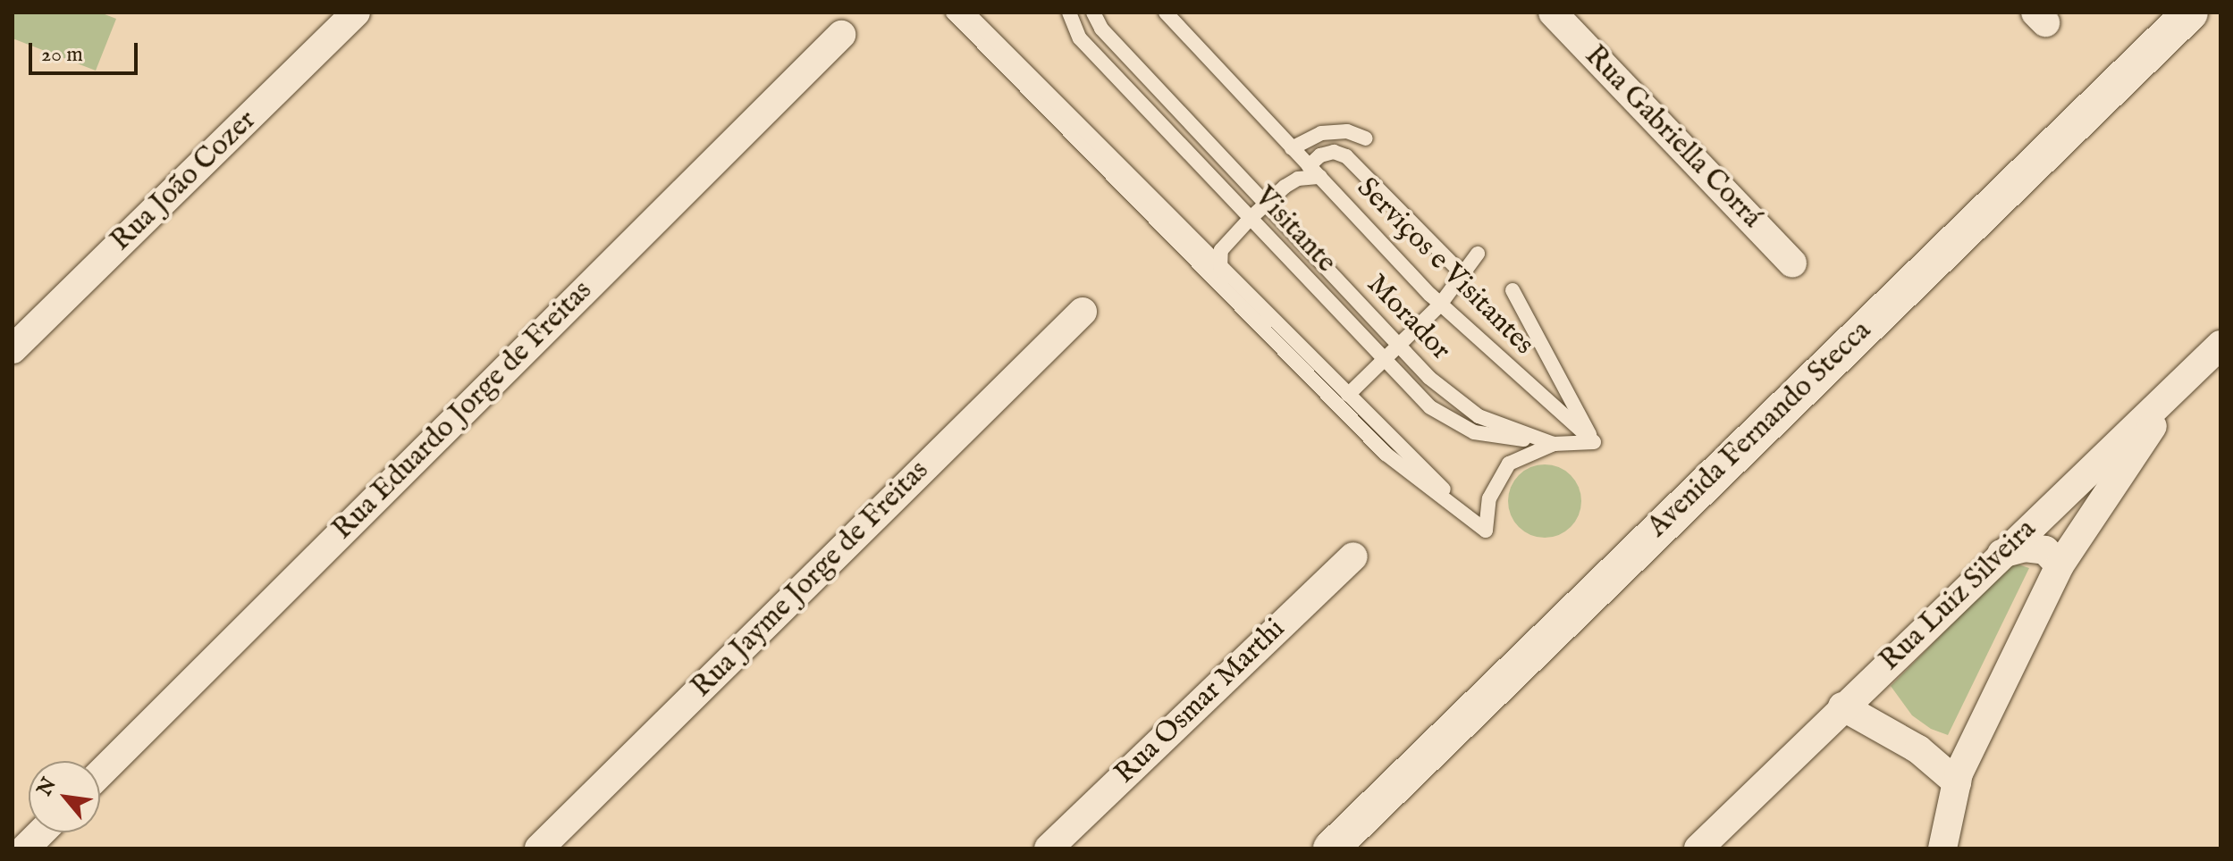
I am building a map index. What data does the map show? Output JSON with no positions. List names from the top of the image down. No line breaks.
{"streets":{"street":["Rua Gabriella Corrá","Rua João Cozer","Rua Eduardo Jorge de Freitas","Avenida Fernando Stecca","Rua Jayme Jorge de Freitas","Rua Luiz Silveira","Rua Osmar Marthi"],"lane":["Visitante","Serviços e Visitantes","Morador"]},"crossings":[["Visitante","Morador"],["Serviços e Visitantes","Morador"]],"scale_bar":"20 m","north":"top left"}
